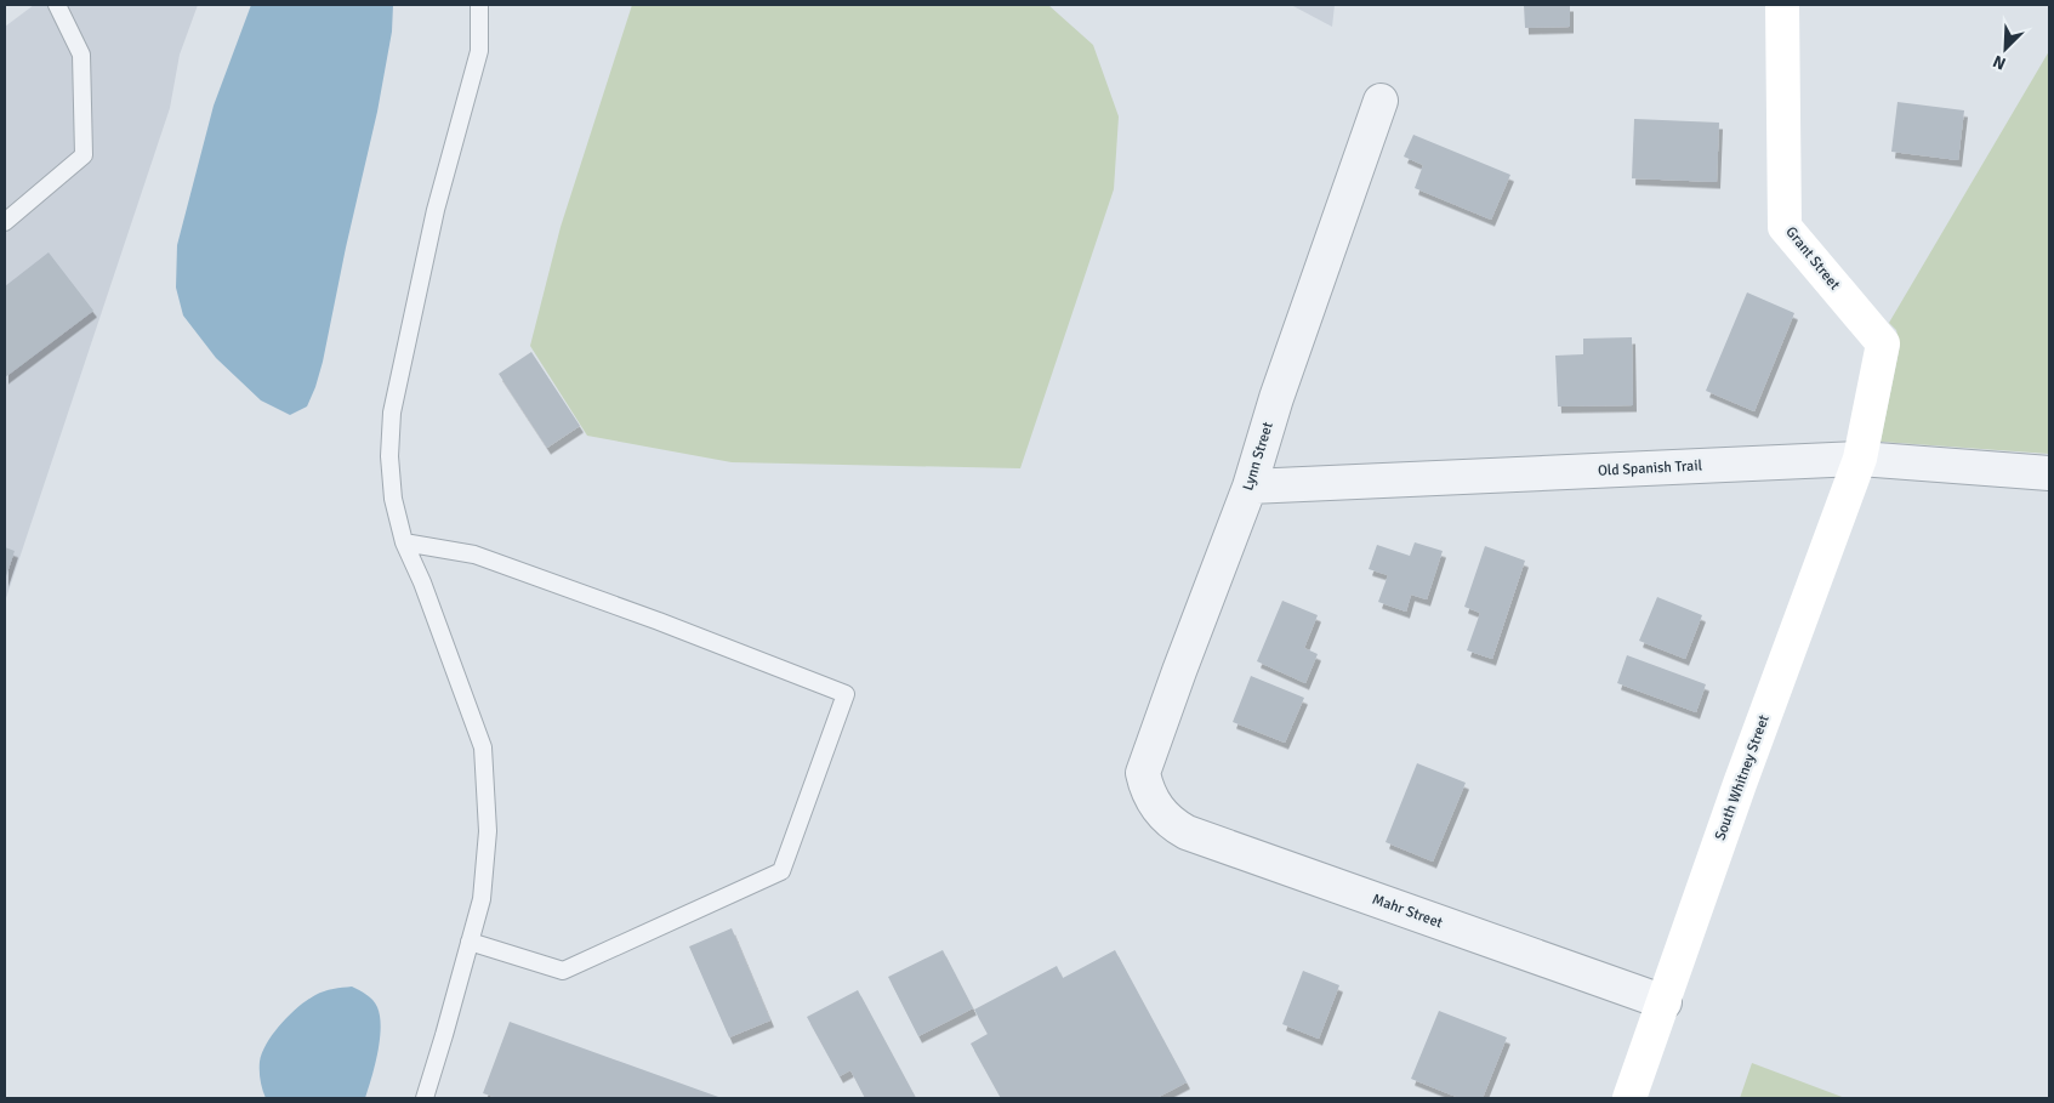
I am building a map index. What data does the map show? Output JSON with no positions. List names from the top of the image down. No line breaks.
{"streets":{"street":["Grant Street","Lynn Street","Old Spanish Trail","South Whitney Street","Mahr Street"]},"crossings":[["Grant Street","Old Spanish Trail"],["Grant Street","South Whitney Street"],["Lynn Street","Old Spanish Trail"],["Lynn Street","Mahr Street"],["Old Spanish Trail","South Whitney Street"],["South Whitney Street","Mahr Street"]],"north":"bottom left"}
